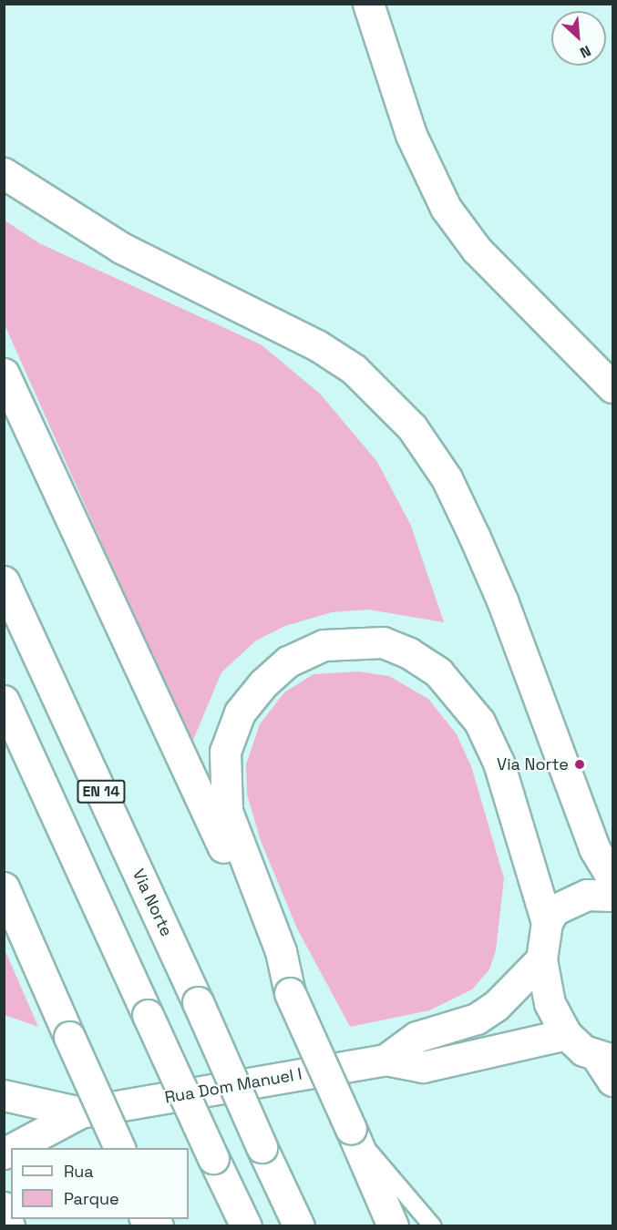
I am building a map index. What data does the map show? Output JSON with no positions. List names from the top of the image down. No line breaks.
{"streets":{"main road":["EN 14","Via Norte","Rua Dom Manuel I"]},"places":["Via Norte"],"legend":["Rua","Parque"],"north":"bottom right"}
